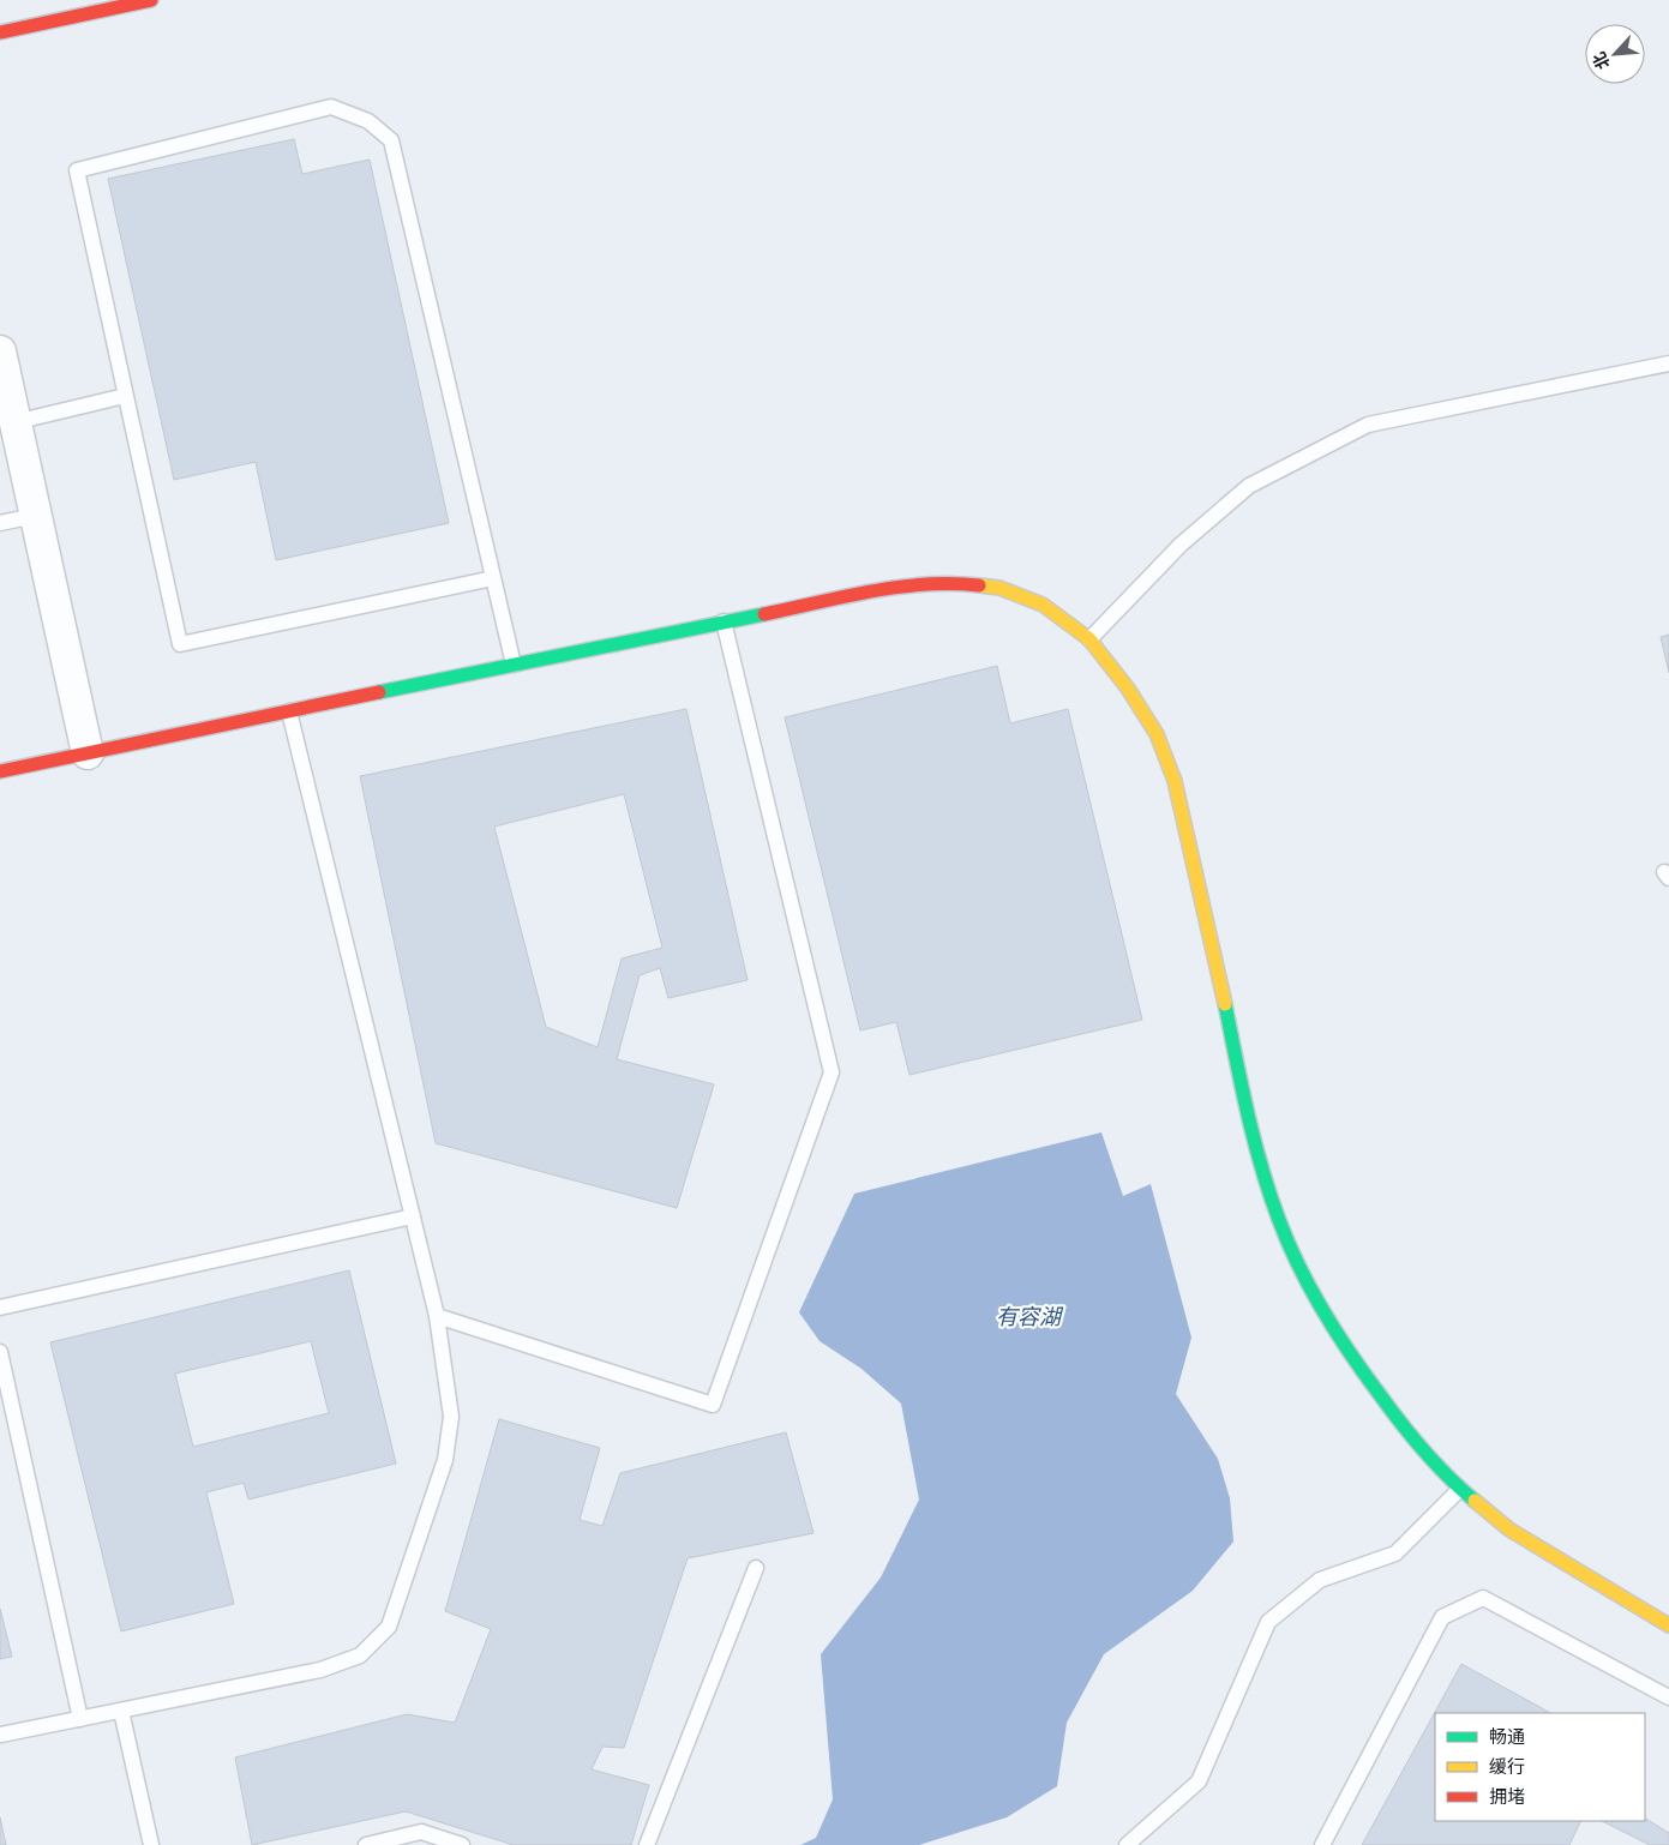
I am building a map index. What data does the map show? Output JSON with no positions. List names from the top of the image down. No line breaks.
{"water":["有容湖"],"legend":["畅通","缓行","拥堵"],"north":"bottom left"}
